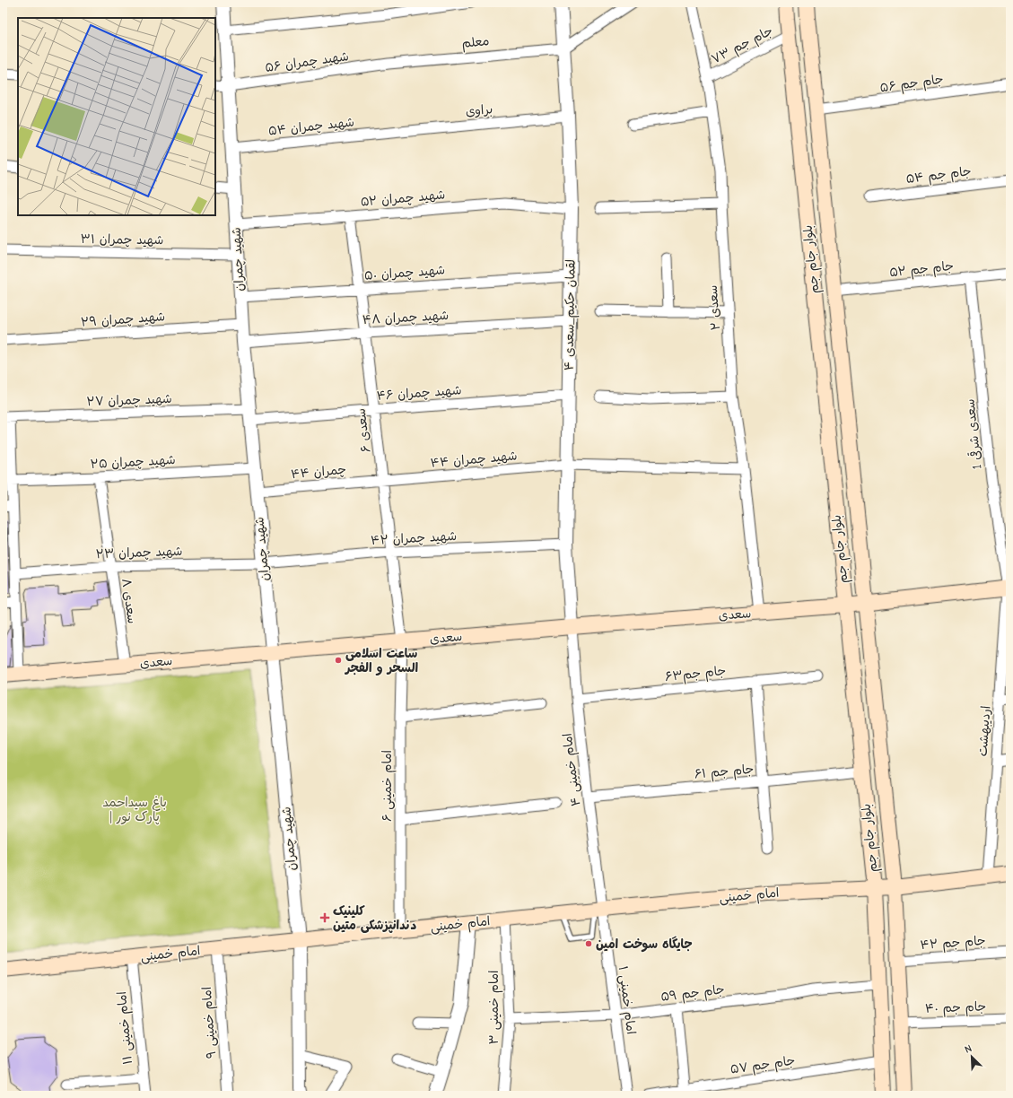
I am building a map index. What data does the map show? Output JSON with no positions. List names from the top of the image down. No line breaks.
{"streets":{"main road":["بلوار جام جم","سعدی","امام خمینی"],"street":["معلم","جام جم ۷۳","شهید چمران ۵۶","جام جم ۵۶","براوی","شهید چمران ۵۴","جام جم ۵۴","شهید چمران ۵۲","شهید چمران ۳۱","شهید چمران","جام جم ۵۲","شهید چمران ۵۰","سعدی ۲","لقمان حکیم_سعدی ۴","شهید چمران ۴۸","شهید چمران ۲۹","شهید چمران ۴۶","شهید چمران ۲۷","سعدی ۶","سعدی شرقی 1","شهید چمران ۴۴","شهید چمران ۲۵","چمران ۴۴","شهید چمران ۴۲","شهید چمران ۲۳","سعدی ۸","جام جم۶۳","اردیبهشت","امام خمینی ۴","جام جم ۶۱","امام خمینی ۶","جام جم ۴۲","جام جم ۵۹","امام خمینی ۱","امام خمینی ۳","جام جم ۴۰","امام خمینی ۹","امام خمینی ۱۱","جام جم ۵۷"]},"crossings":[["معلم","شهید چمران ۵۶"],["معلم","لقمان حکیم_سعدی ۴"],["جام جم ۷۳","بلوار جام جم"],["جام جم ۷۳","سعدی ۲"],["شهید چمران ۵۶","شهید چمران"],["جام جم ۵۶","بلوار جام جم"],["براوی","شهید چمران ۵۴"],["براوی","لقمان حکیم_سعدی ۴"],["شهید چمران ۵۴","شهید چمران"],["شهید چمران ۵۲","شهید چمران"],["شهید چمران ۵۲","لقمان حکیم_سعدی ۴"],["شهید چمران ۵۲","سعدی ۶"],["شهید چمران ۳۱","شهید چمران"],["شهید چمران","شهید چمران ۵۰"],["شهید چمران","شهید چمران ۴۸"],["شهید چمران","شهید چمران ۲۹"],["شهید چمران","شهید چمران ۴۶"],["شهید چمران","شهید چمران ۲۷"],["شهید چمران","شهید چمران ۲۵"],["شهید چمران","چمران ۴۴"],["شهید چمران","شهید چمران ۴۲"],["شهید چمران","شهید چمران ۲۳"],["شهید چمران","سعدی"],["شهید چمران","امام خمینی"],["بلوار جام جم","جام جم ۵۲"],["بلوار جام جم","سعدی"],["بلوار جام جم","جام جم ۶۱"],["بلوار جام جم","امام خمینی"],["بلوار جام جم","جام جم ۴۲"],["بلوار جام جم","جام جم ۵۹"],["بلوار جام جم","جام جم ۴۰"],["بلوار جام جم","جام جم ۵۷"],["جام جم ۵۲","سعدی شرقی 1"],["شهید چمران ۵۰","لقمان حکیم_سعدی ۴"],["شهید چمران ۵۰","سعدی ۶"],["سعدی ۲","شهید چمران ۴۴"],["سعدی ۲","سعدی"],["لقمان حکیم_سعدی ۴","شهید چمران ۴۸"],["لقمان حکیم_سعدی ۴","شهید چمران ۴۶"],["لقمان حکیم_سعدی ۴","شهید چمران ۴۴"],["لقمان حکیم_سعدی ۴","شهید چمران ۴۲"],["لقمان حکیم_سعدی ۴","سعدی"],["لقمان حکیم_سعدی ۴","امام خمینی ۴"],["شهید چمران ۴۸","سعدی ۶"],["شهید چمران ۴۶","شهید چمران ۲۷"],["شهید چمران ۴۶","سعدی ۶"],["سعدی ۶","شهید چمران ۴۴"],["سعدی ۶","چمران ۴۴"],["سعدی ۶","شهید چمران ۴۲"],["سعدی ۶","سعدی"],["سعدی ۶","امام خمینی ۶"],["سعدی شرقی 1","اردیبهشت"],["شهید چمران ۴۴","چمران ۴۴"],["شهید چمران ۲۵","سعدی ۸"],["شهید چمران ۴۲","شهید چمران ۲۳"],["شهید چمران ۲۳","سعدی ۸"],["سعدی ۸","سعدی"],["سعدی","امام خمینی ۴"],["سعدی","امام خمینی ۶"],["جام جم۶۳","امام خمینی ۴"],["امام خمینی ۴","جام جم ۶۱"],["امام خمینی ۴","امام خمینی"],["امام خمینی ۴","امام خمینی ۱"],["امام خمینی ۶","امام خمینی"],["امام خمینی","امام خمینی ۱"],["امام خمینی","امام خمینی ۳"],["امام خمینی","امام خمینی ۹"],["امام خمینی","امام خمینی ۱۱"],["جام جم ۵۹","امام خمینی ۱"],["جام جم ۵۹","امام خمینی ۳"]],"parks":["باغ سیداحمد | پارک نور"],"places":{"other":["ساعت اسلامی السحر و الفجر","جایگاه سوخت امین"],"health":["کلینیک دندانپزشکی متین"]},"north":"top left"}
